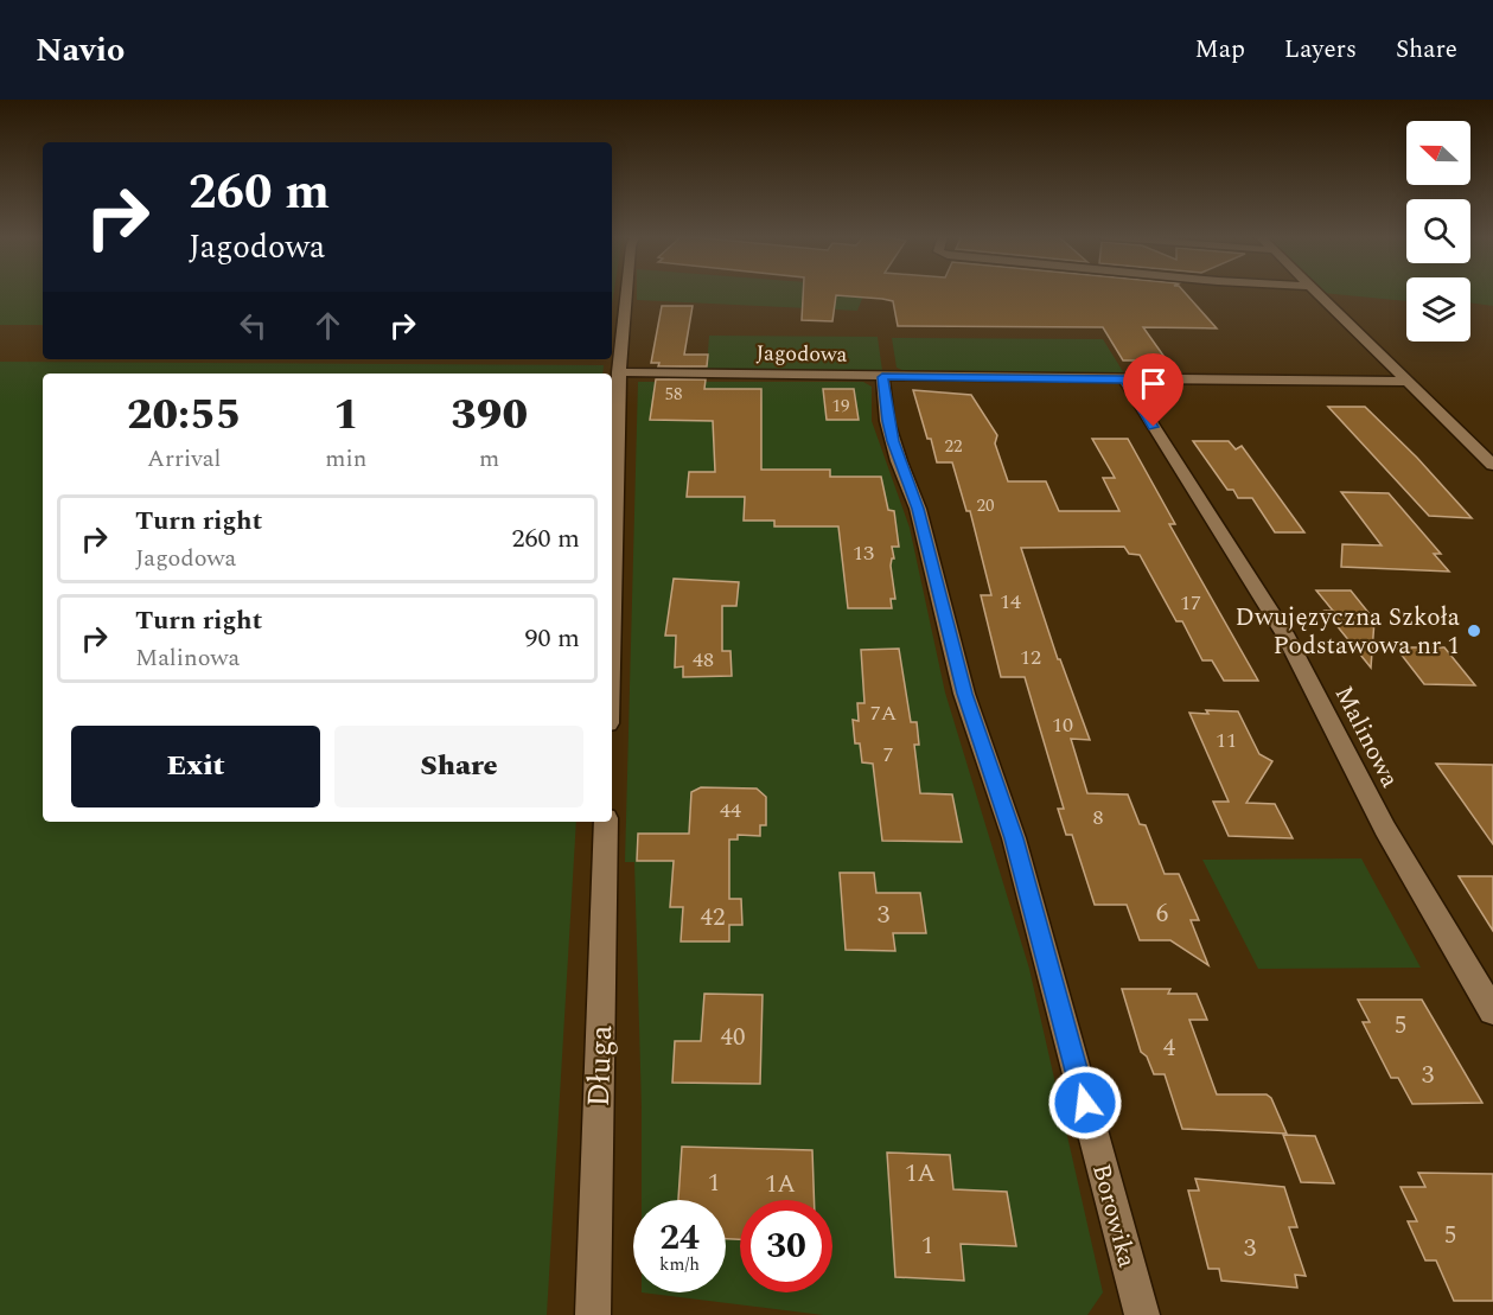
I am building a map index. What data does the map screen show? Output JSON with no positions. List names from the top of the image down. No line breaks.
{"streets":{"street":["Jagodowa","Malinowa","Długa","Borowika"]},"crossings":[["Jagodowa","Malinowa"],["Jagodowa","Borowika"]],"places":["Dwujęzyczna Szkoła Podstawowa nr 1"],"house_numbers":["58","19","22","20","13","14","17","12","48","7A","10","11","7","44","8","6","3","42","5","40","4","3","1A","1","1A","5","1","3"],"north":"left","page":{"header":"Navio","nav":["Map","Layers","Share"],"turn":["260 m","Jagodowa"],"eta":["20:55","Arrival","1","min","390","m"],"list":[{"name":"Turn right","note":"Jagodowa","value":"260 m"},{"name":"Turn right","note":"Malinowa","value":"90 m"}],"buttons":["Exit","Share"],"speed":"24 km/h","limit":"30"}}
